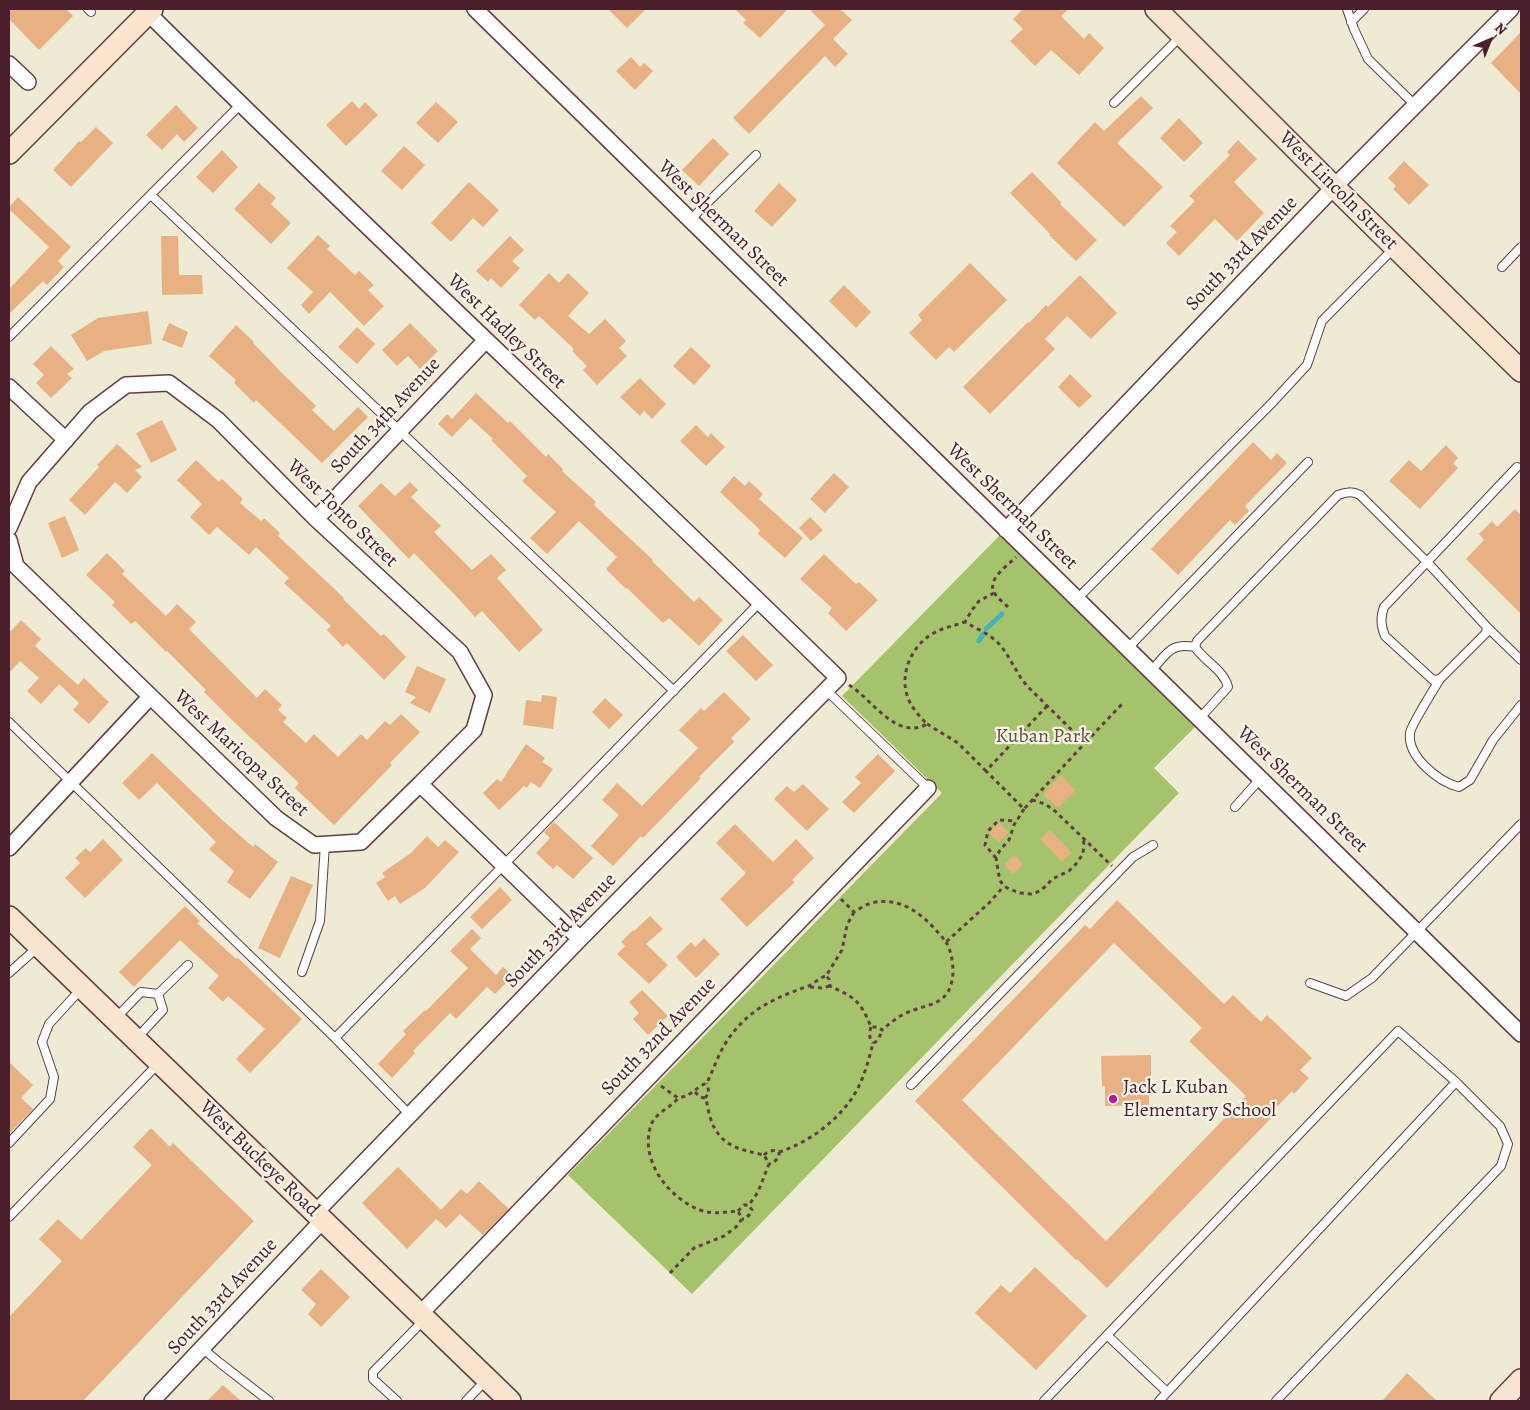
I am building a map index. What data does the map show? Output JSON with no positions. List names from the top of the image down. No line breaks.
{"streets":{"main road":["West Lincoln Street","West Buckeye Road"],"street":["West Sherman Street","South 33rd Avenue","West Hadley Street","South 34th Avenue","West Tonto Street","West Maricopa Street","South 32nd Avenue"]},"crossings":[["West Lincoln Street","South 33rd Avenue"],["West Sherman Street","South 33rd Avenue"],["South 33rd Avenue","West Hadley Street"],["South 33rd Avenue","West Buckeye Road"],["West Hadley Street","South 34th Avenue"],["South 34th Avenue","West Tonto Street"],["West Tonto Street","West Maricopa Street"],["South 32nd Avenue","West Buckeye Road"]],"parks":["Kuban Park"],"places":["Jack L Kuban Elementary School"],"north":"top right"}
